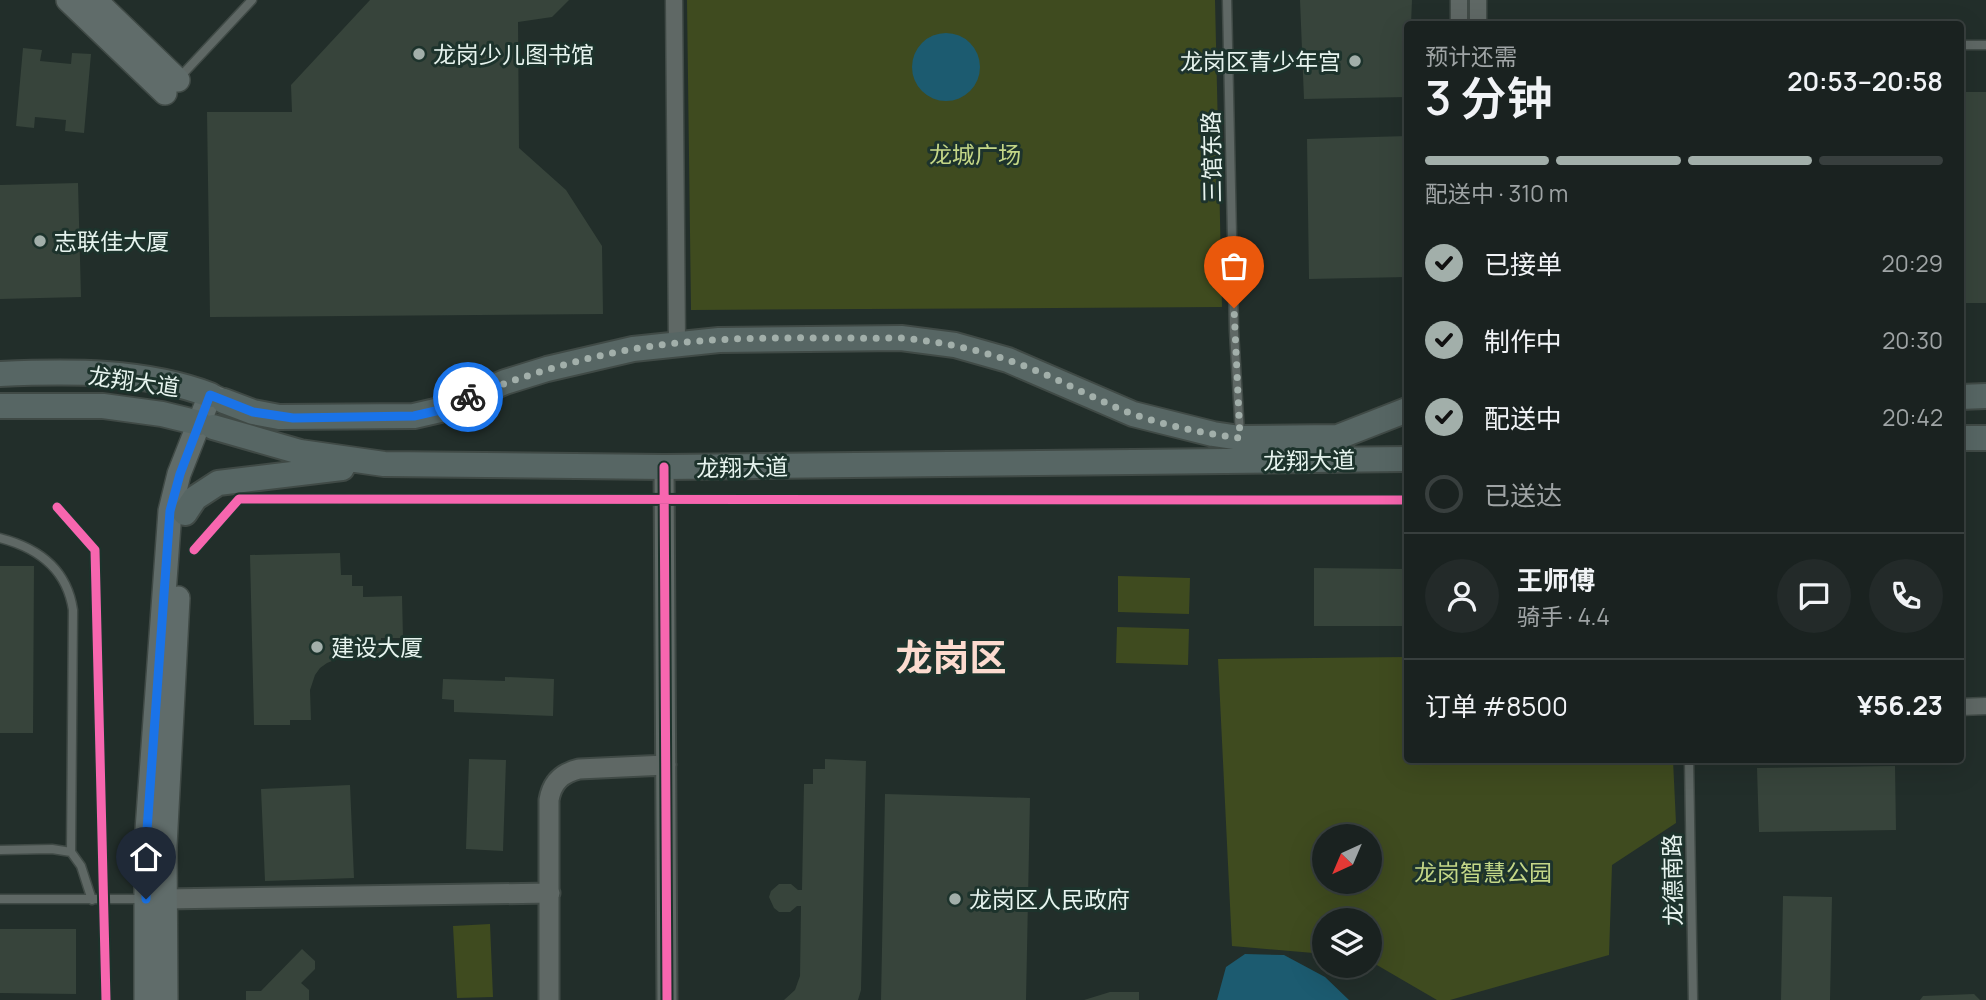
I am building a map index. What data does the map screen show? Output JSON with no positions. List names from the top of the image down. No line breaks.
{"streets":{"main road":["龙翔大道"],"lane":["三馆东路","龙德南路"]},"crossings":[["三馆东路","龙翔大道"]],"districts":["龙岗区"],"parks":["龙城广场","龙岗智慧公园"],"places":["龙岗少儿图书馆","龙岗区青少年宫","志联佳大厦","建设大厦","龙岗区人民政府"],"north":"bottom left","page":{"heading":["3 分钟","预计还需","20:53–20:58"],"panel":["王师傅","骑手 · 4.4","订单 #8500","¥56.23"],"bar":"配送中 · 310 m","list":[["已接单","20:29"],["制作中","20:30"],["配送中","20:42"],"已送达"]}}
